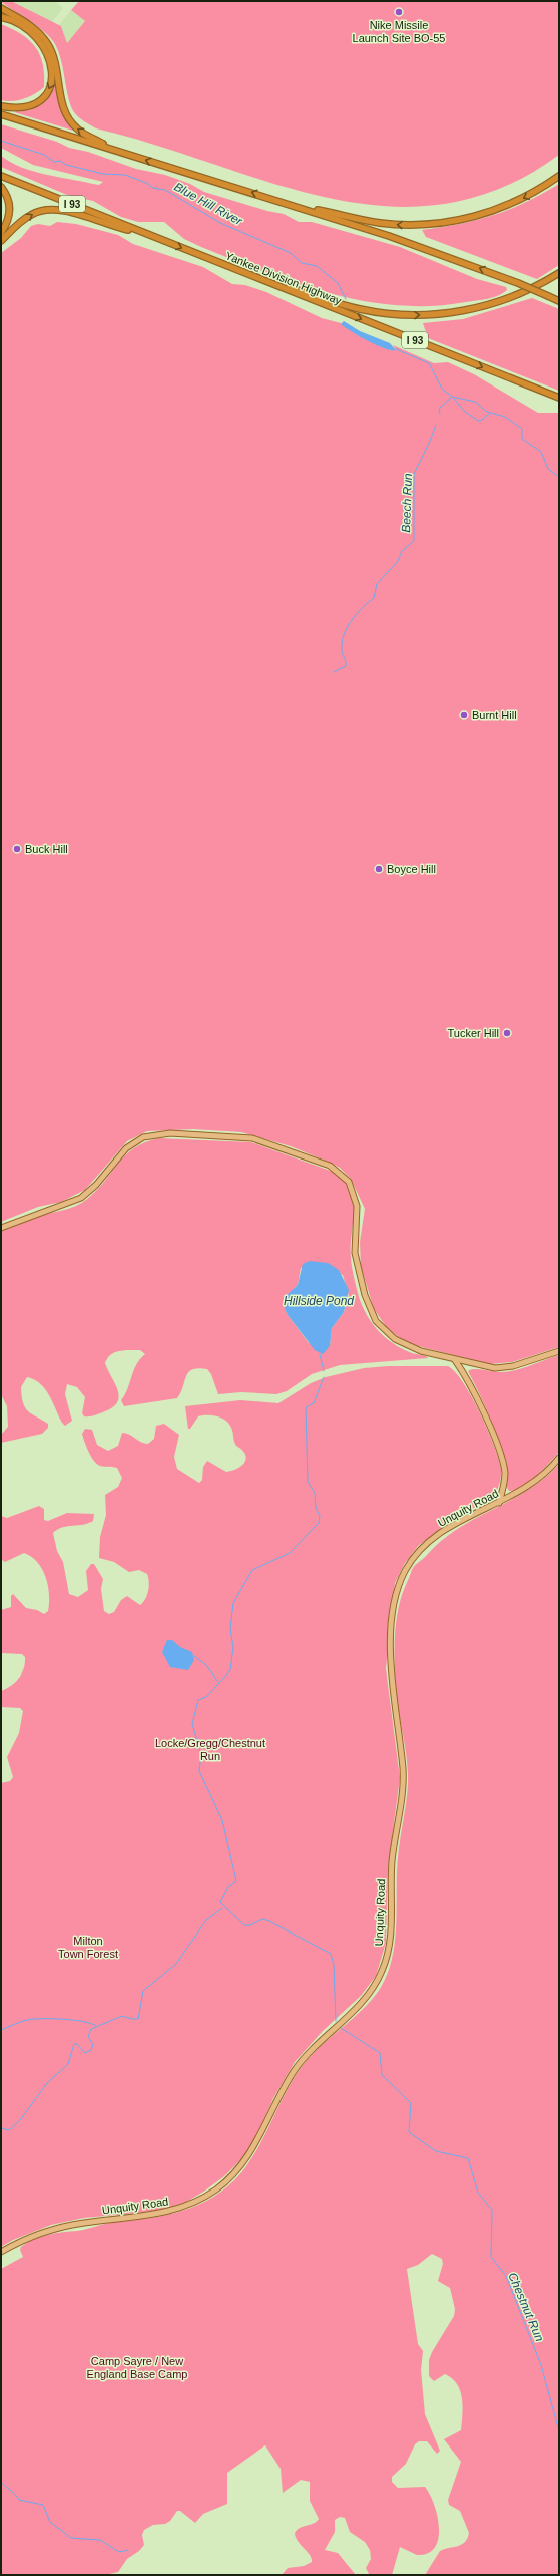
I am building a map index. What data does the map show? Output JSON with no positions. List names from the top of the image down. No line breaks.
{"streets":{"highway":["I 93","Yankee Division Highway"],"main road":["Unquity Road"]},"one_way":["Yankee Division Highway"],"water":["Blue Hill River","Beech Run","Hillside Pond","Chestnut Run"],"parks":["Locke/Gregg/Chestnut Run","Milton Town Forest","Camp Sayre / New England Base Camp"],"places":["Nike Missile Launch Site BO-55","Burnt Hill","Buck Hill","Boyce Hill","Tucker Hill"]}
